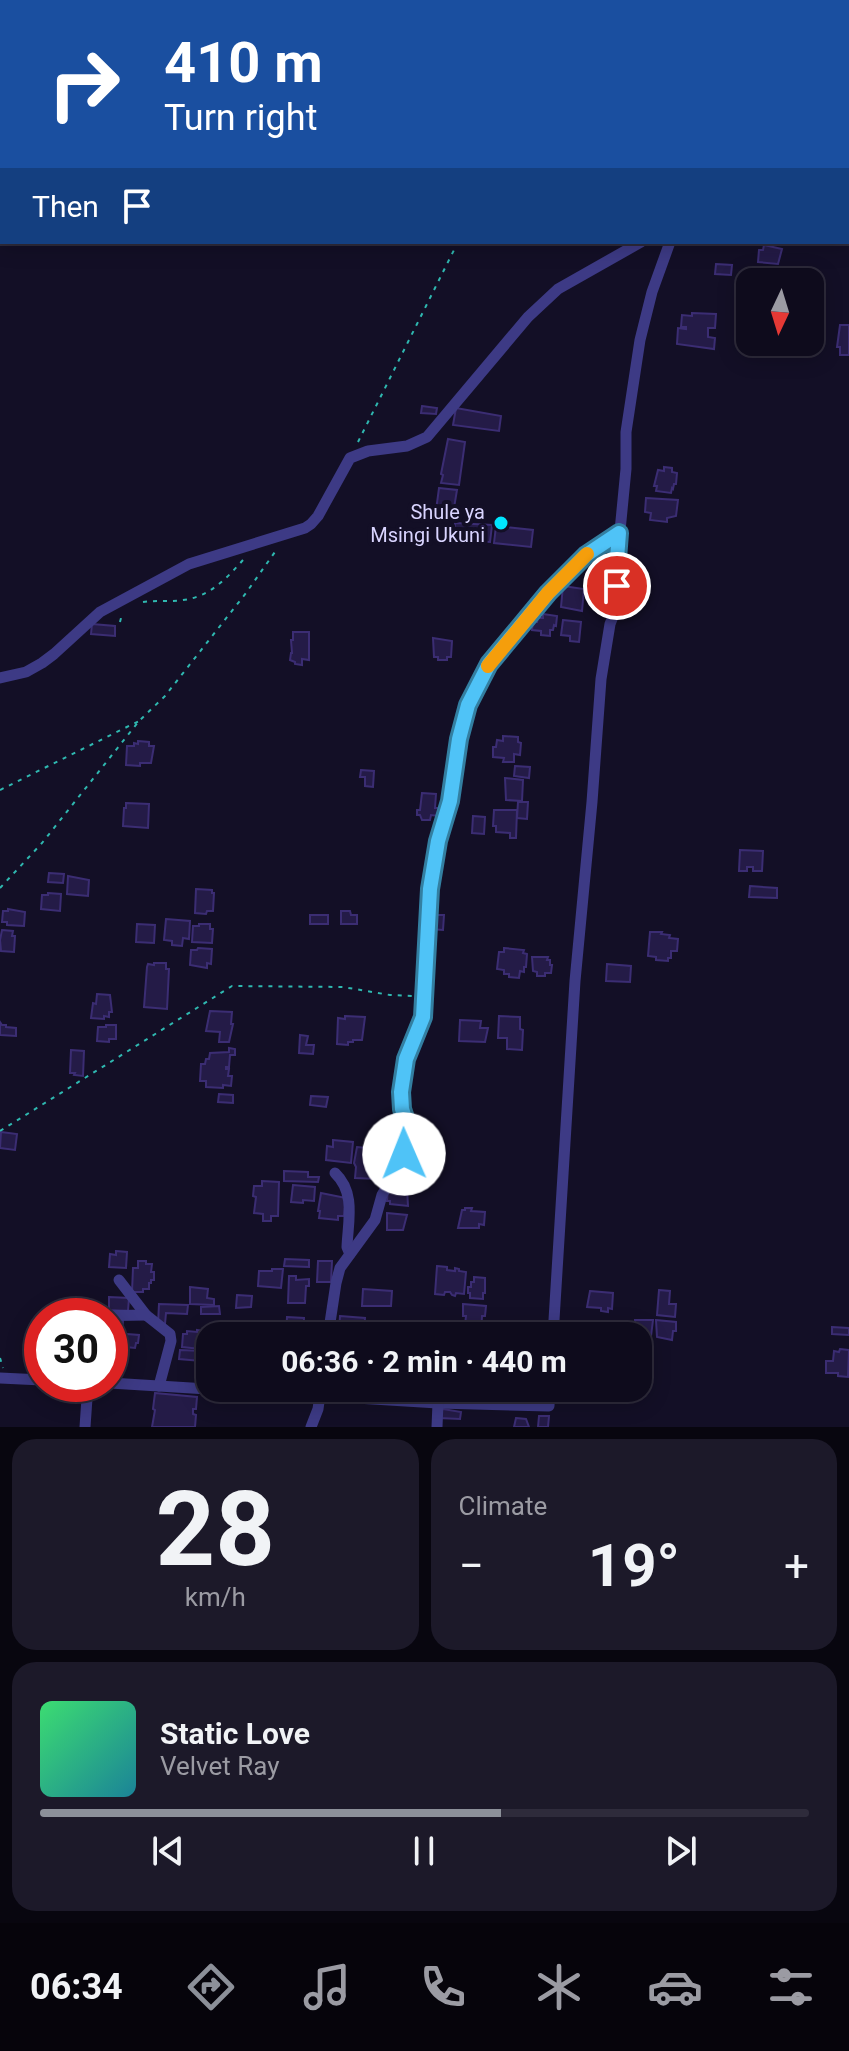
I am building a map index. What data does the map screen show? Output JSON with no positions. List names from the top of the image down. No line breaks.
{"places":["Shule ya Msingi Ukuni"],"north":"bottom","page":{"turn":["410 m","Turn right"],"then":"Then","limit":"30","trip":"06:36 · 2 min · 440 m","tile":[["28","km/h"],"Climate"],"heat":["−","19°","+"],"song":["Static Love","Velvet Ray"],"tabs":"06:34"}}
